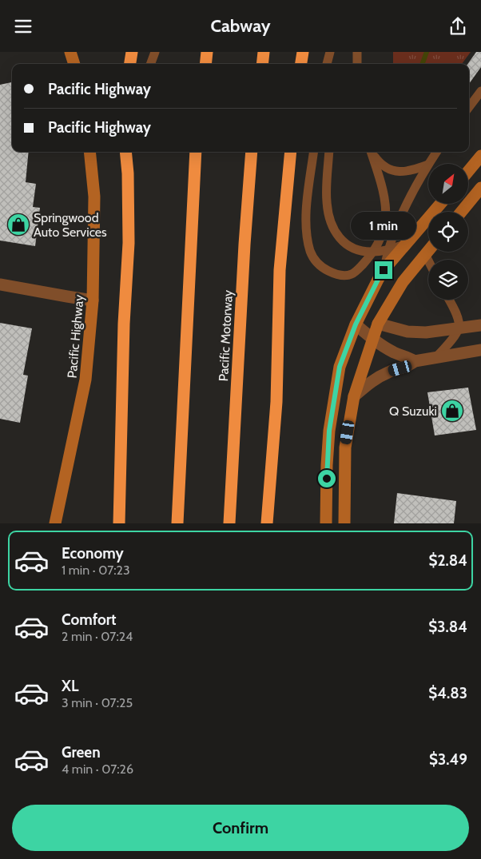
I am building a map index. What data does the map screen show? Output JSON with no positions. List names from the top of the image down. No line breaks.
{"streets":{"highway":["Pacific Motorway"],"street":["Pacific Highway"]},"places":{"shop":["Springwood Auto Services","Q Suzuki"]},"north":"top right","page":{"header":"Cabway","banner":["Pacific Highway","Pacific Highway"],"bubble":"1 min","list":[{"name":"Economy","note":"1 min · 07:23","value":"$2.84"},{"name":"Comfort","note":"2 min · 07:24","value":"$3.84"},{"name":"XL","note":"3 min · 07:25","value":"$4.83"},{"name":"Green","note":"4 min · 07:26","value":"$3.49"}],"buttons":"Confirm"}}
